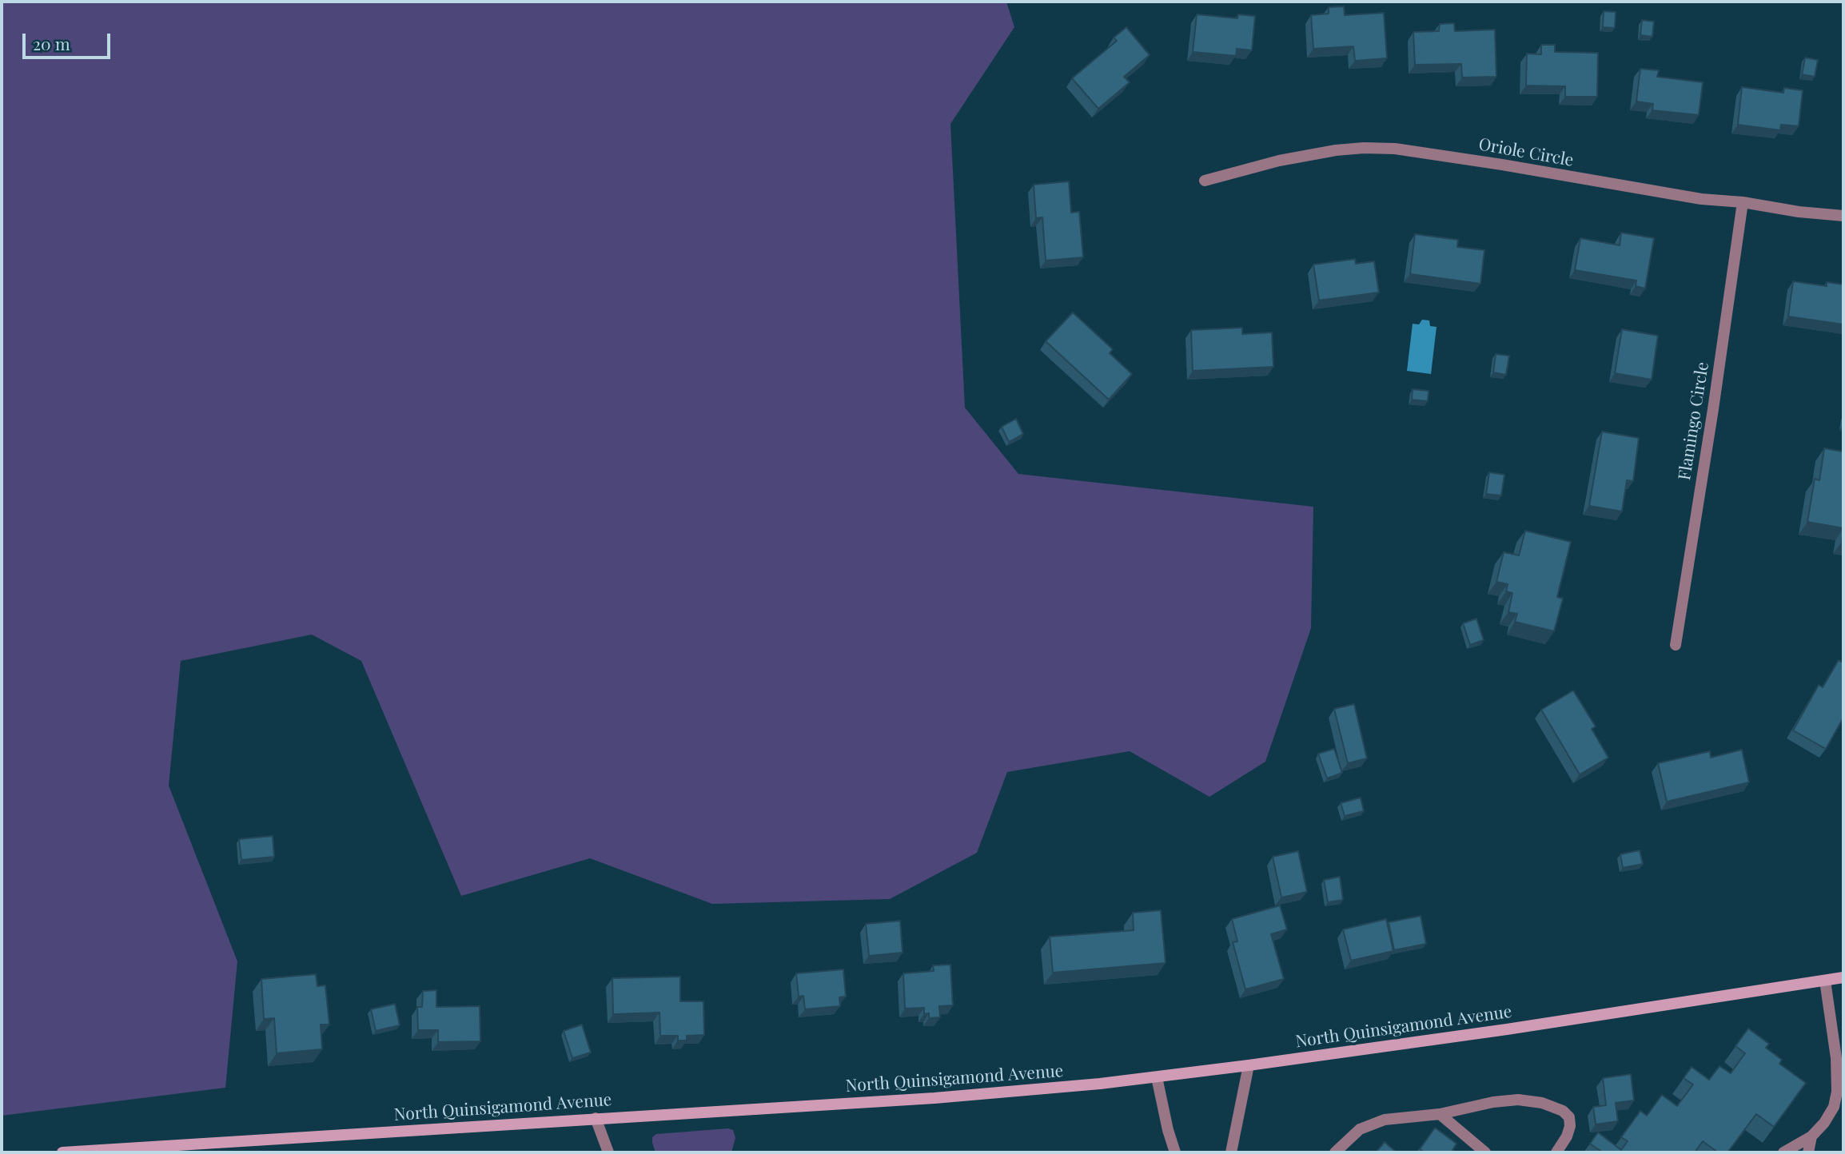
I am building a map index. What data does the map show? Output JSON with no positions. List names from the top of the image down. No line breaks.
{"streets":{"main road":["North Quinsigamond Avenue"],"street":["Oriole Circle","Flamingo Circle"]},"crossings":[["Oriole Circle","Flamingo Circle"]],"scale_bar":"20 m"}
